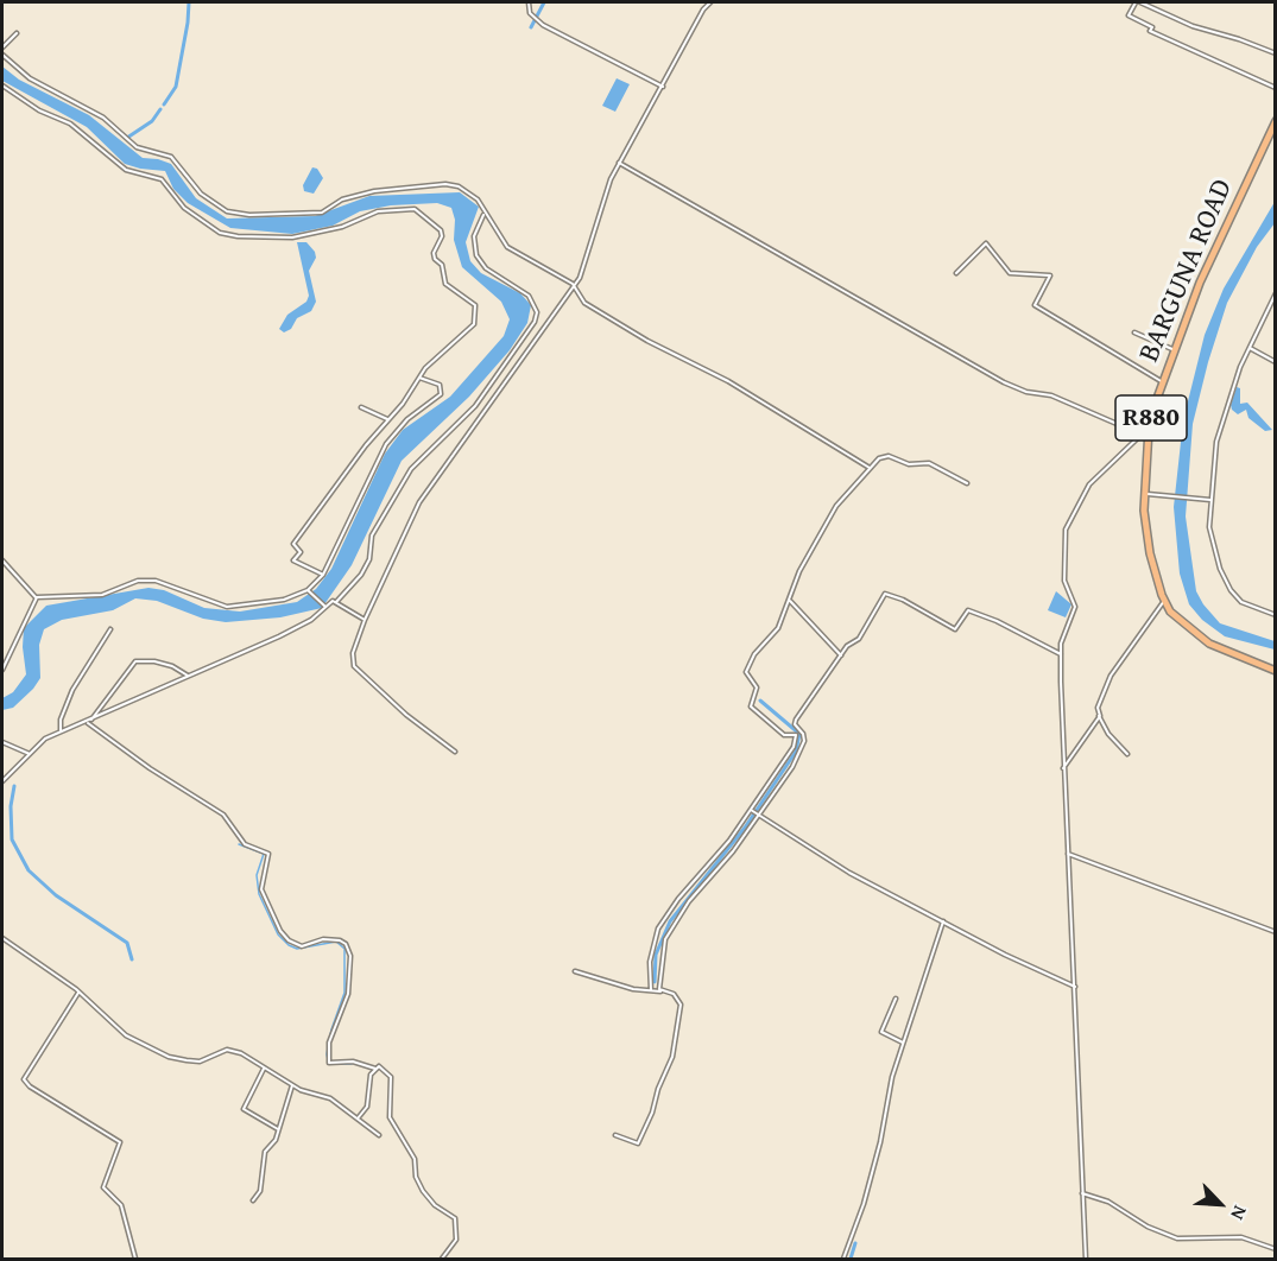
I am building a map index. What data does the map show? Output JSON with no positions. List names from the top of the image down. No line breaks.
{"streets":{"main road":["BARGUNA ROAD","R880"]},"north":"bottom right"}
